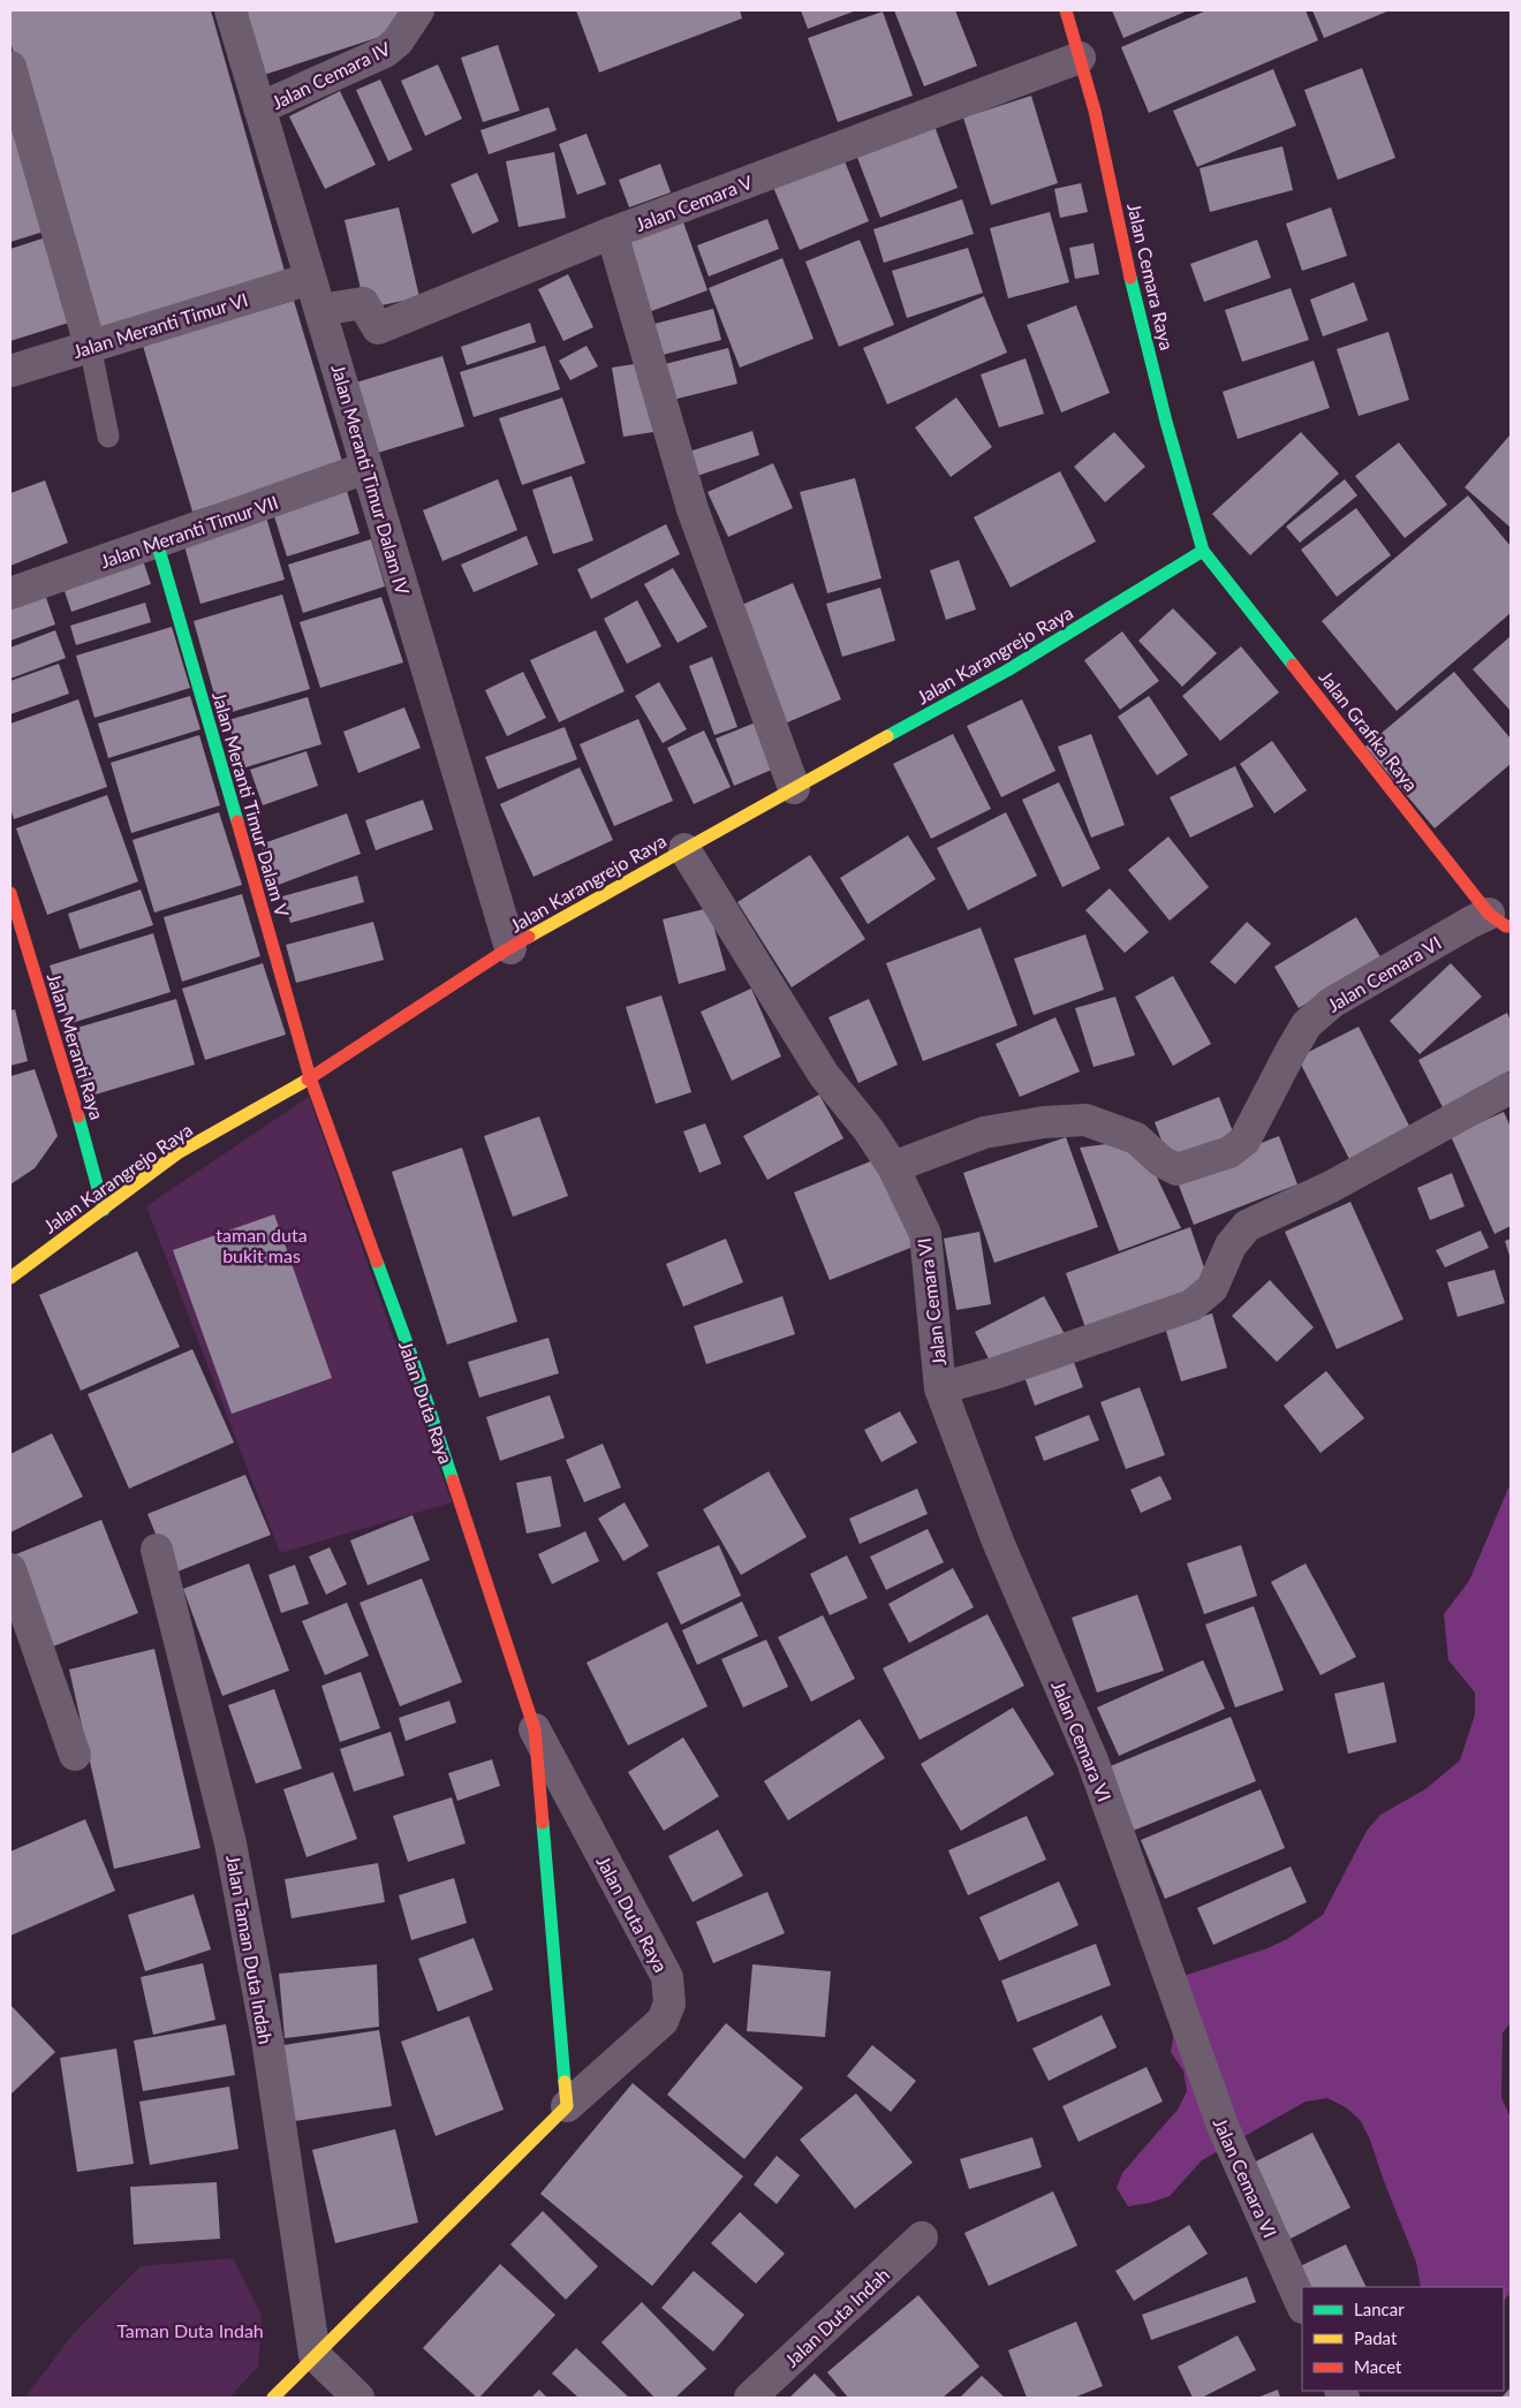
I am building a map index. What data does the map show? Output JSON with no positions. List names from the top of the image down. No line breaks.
{"streets":{"main road":["Jalan Cemara Raya","Jalan Karangrejo Raya","Jalan Grafika Raya","Jalan Meranti Timur Dalam V","Jalan Meranti Raya","Jalan Duta Raya"],"street":["Jalan Cemara IV","Jalan Cemara V","Jalan Meranti Timur VI","Jalan Meranti Timur Dalam IV","Jalan Meranti Timur VII","Jalan Cemara VI","Jalan Taman Duta Indah","Jalan Duta Indah"]},"crossings":[["Jalan Cemara IV","Jalan Meranti Timur Dalam IV"],["Jalan Cemara V","Jalan Cemara Raya"],["Jalan Cemara V","Jalan Meranti Timur Dalam IV"],["Jalan Cemara Raya","Jalan Karangrejo Raya"],["Jalan Cemara Raya","Jalan Grafika Raya"],["Jalan Meranti Timur VI","Jalan Meranti Timur Dalam IV"],["Jalan Meranti Timur Dalam IV","Jalan Meranti Timur VII"],["Jalan Meranti Timur Dalam IV","Jalan Karangrejo Raya"],["Jalan Meranti Timur VII","Jalan Meranti Timur Dalam V"],["Jalan Karangrejo Raya","Jalan Grafika Raya"],["Jalan Karangrejo Raya","Jalan Meranti Timur Dalam V"],["Jalan Karangrejo Raya","Jalan Cemara VI"],["Jalan Karangrejo Raya","Jalan Meranti Raya"],["Jalan Karangrejo Raya","Jalan Duta Raya"],["Jalan Grafika Raya","Jalan Cemara VI"],["Jalan Meranti Timur Dalam V","Jalan Duta Raya"],["Jalan Duta Raya","Jalan Taman Duta Indah"]],"parks":["taman duta bukit mas","Taman Duta Indah"],"legend":["Lancar","Padat","Macet"]}
